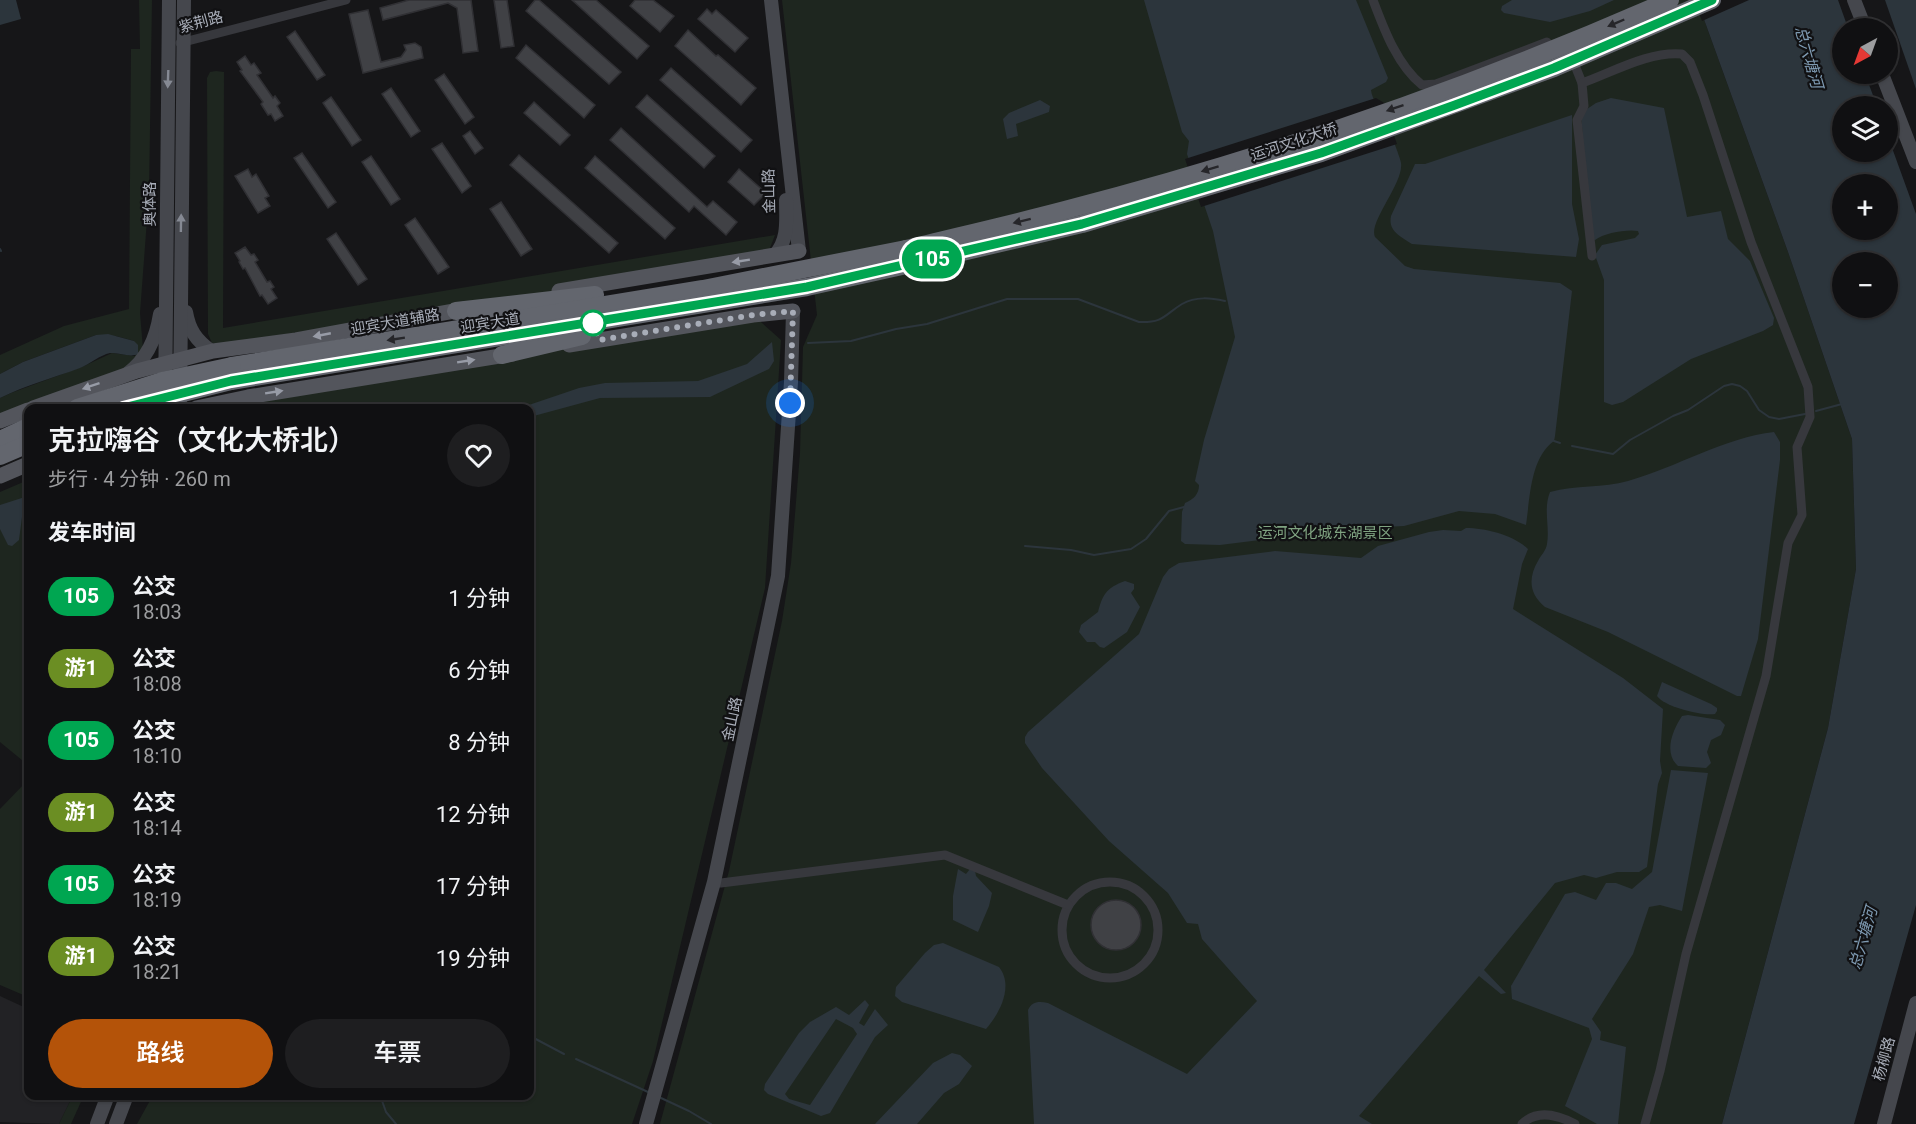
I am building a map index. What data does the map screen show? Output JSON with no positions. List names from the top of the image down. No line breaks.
{"streets":{"highway":["运河文化大桥","迎宾大道"],"main road":["迎宾大道辅路"],"street":["紫荆路","金山路","奥体路","杨柳路"]},"crossings":[["紫荆路","奥体路"],["运河文化大桥","迎宾大道"],["金山路","迎宾大道辅路"],["奥体路","迎宾大道辅路"]],"water":["总六塘河"],"parks":["运河文化城东湖景区"],"lines":["bus line 105"],"north":"bottom left","page":{"on_map":"105","map_buttons":["+","−"],"heading":[["克拉嗨谷（文化大桥北）","步行 · 4 分钟 · 260 m"],"发车时间"],"list":[{"mark":"105","name":"公交","note":"18:03","value":"1 分钟"},{"mark":"游1","name":"公交","note":"18:08","value":"6 分钟"},{"mark":"105","name":"公交","note":"18:10","value":"8 分钟"},{"mark":"游1","name":"公交","note":"18:14","value":"12 分钟"},{"mark":"105","name":"公交","note":"18:19","value":"17 分钟"},{"mark":"游1","name":"公交","note":"18:21","value":"19 分钟"}],"buttons":["路线","车票"]}}
